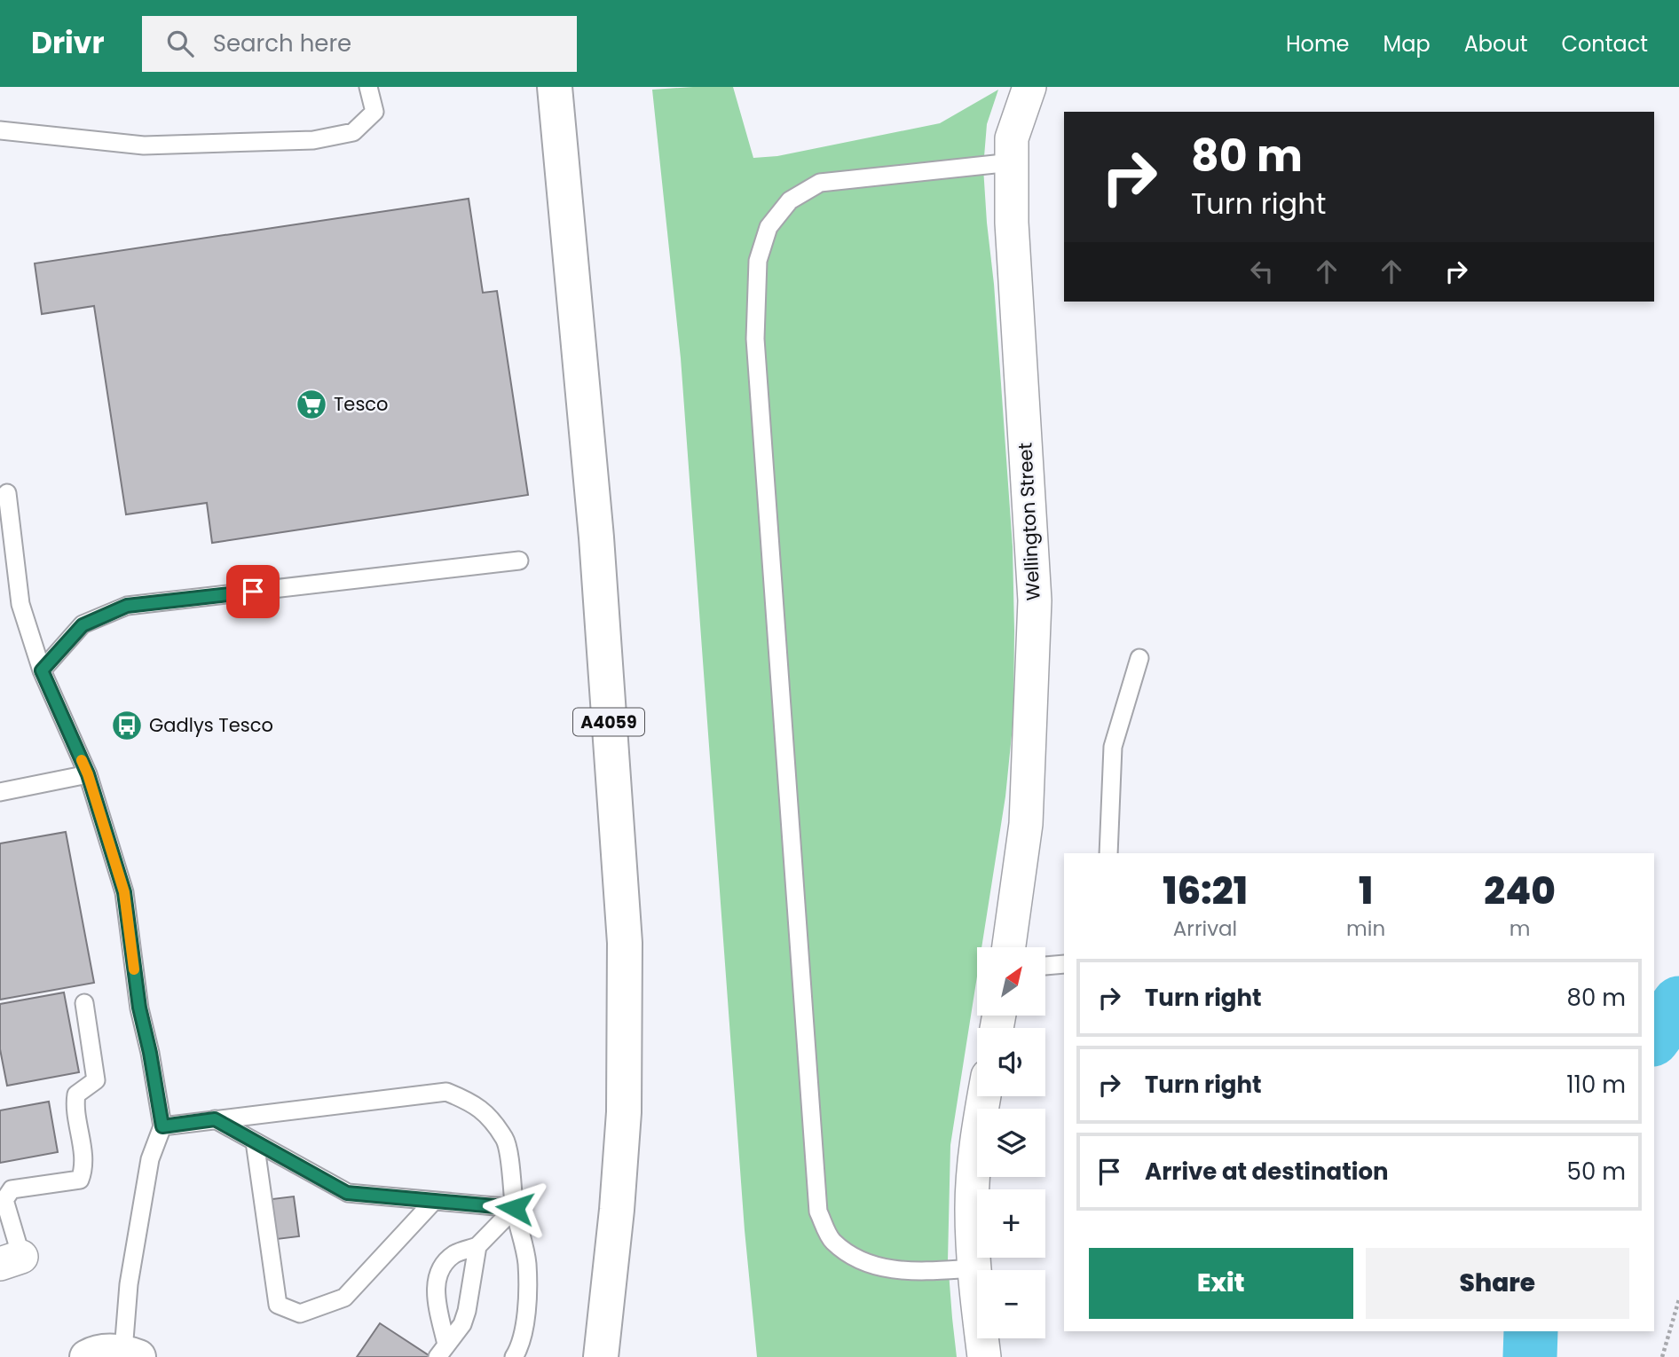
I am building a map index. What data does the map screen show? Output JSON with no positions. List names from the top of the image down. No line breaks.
{"streets":{"main road":["A4059"],"street":["Wellington Street"]},"places":{"supermarket":["Tesco"],"bus stop":["Gadlys Tesco"]},"north":"top right","page":{"header":"Drivr","search":"Search here","nav":["Home","Map","About","Contact"],"turn":["80 m","Turn right"],"eta":["16:21","Arrival","1","min","240","m"],"map_buttons":["+","−"],"list":[{"name":"Turn right","value":"80 m"},{"name":"Turn right","value":"110 m"},{"name":"Arrive at destination","value":"50 m"}],"buttons":["Exit","Share"]}}
